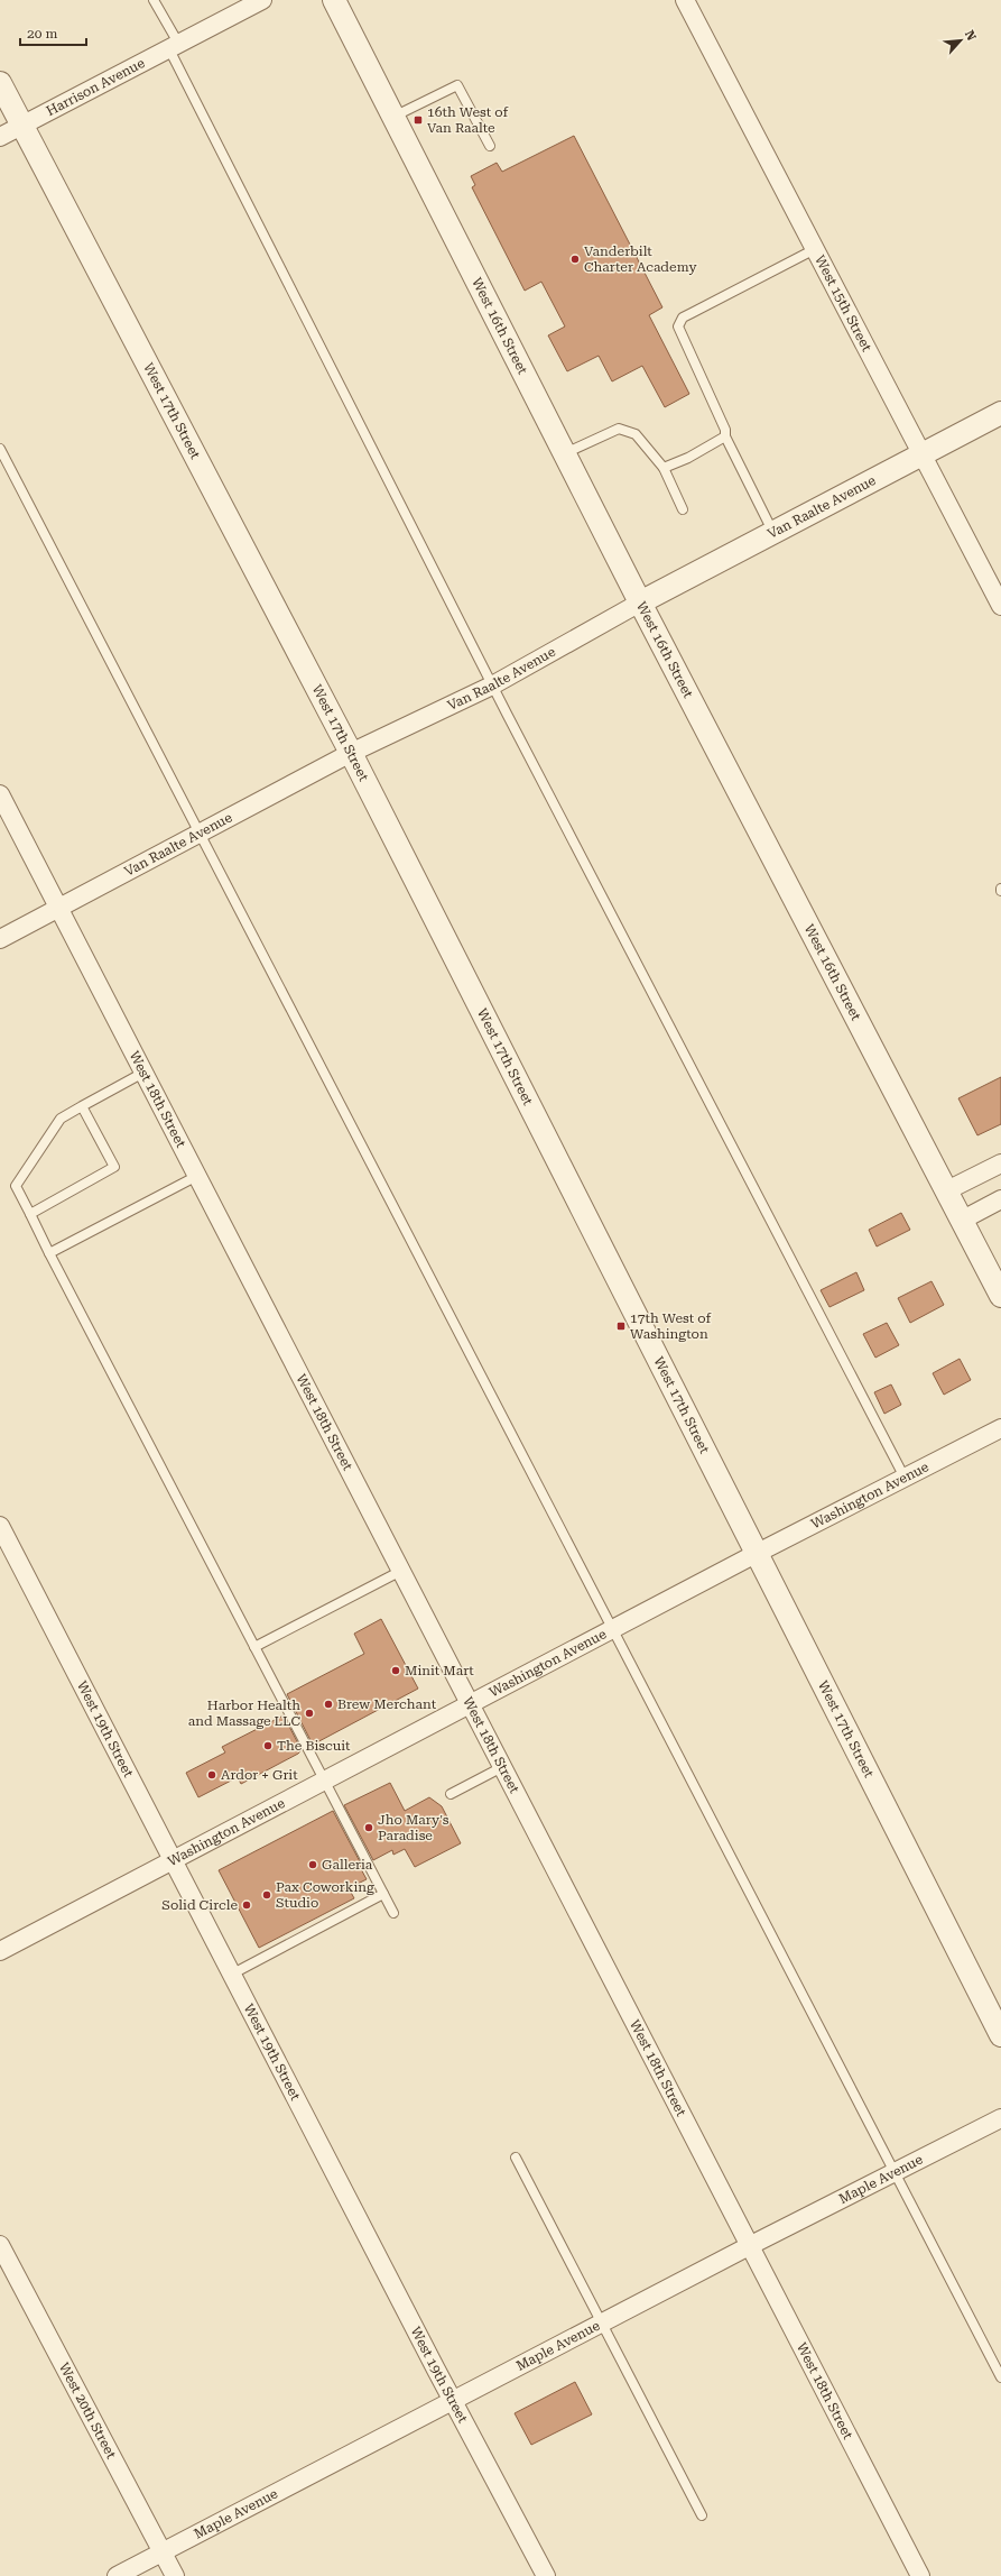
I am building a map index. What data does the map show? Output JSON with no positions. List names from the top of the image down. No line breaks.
{"streets":{"street":["Harrison Avenue","West 15th Street","West 16th Street","West 17th Street","Van Raalte Avenue","West 18th Street","Washington Avenue","West 19th Street","Maple Avenue","West 20th Street"]},"crossings":[["Harrison Avenue","West 17th Street"],["West 15th Street","Van Raalte Avenue"],["West 16th Street","Van Raalte Avenue"],["West 17th Street","Van Raalte Avenue"],["West 17th Street","Washington Avenue"],["Van Raalte Avenue","West 18th Street"],["West 18th Street","Washington Avenue"],["West 18th Street","Maple Avenue"],["Washington Avenue","West 19th Street"],["West 19th Street","Maple Avenue"],["Maple Avenue","West 20th Street"]],"places":{"transit":["16th West of Van Raalte","17th West of Washington"],"other":["Vanderbilt Charter Academy","Minit Mart","Brew Merchant","Harbor Health and Massage LLC","The Biscuit","Ardor + Grit","Jho Mary's Paradise","Galleria","Pax Coworking Studio","Solid Circle"]},"scale_bar":"20 m","north":"top right"}
